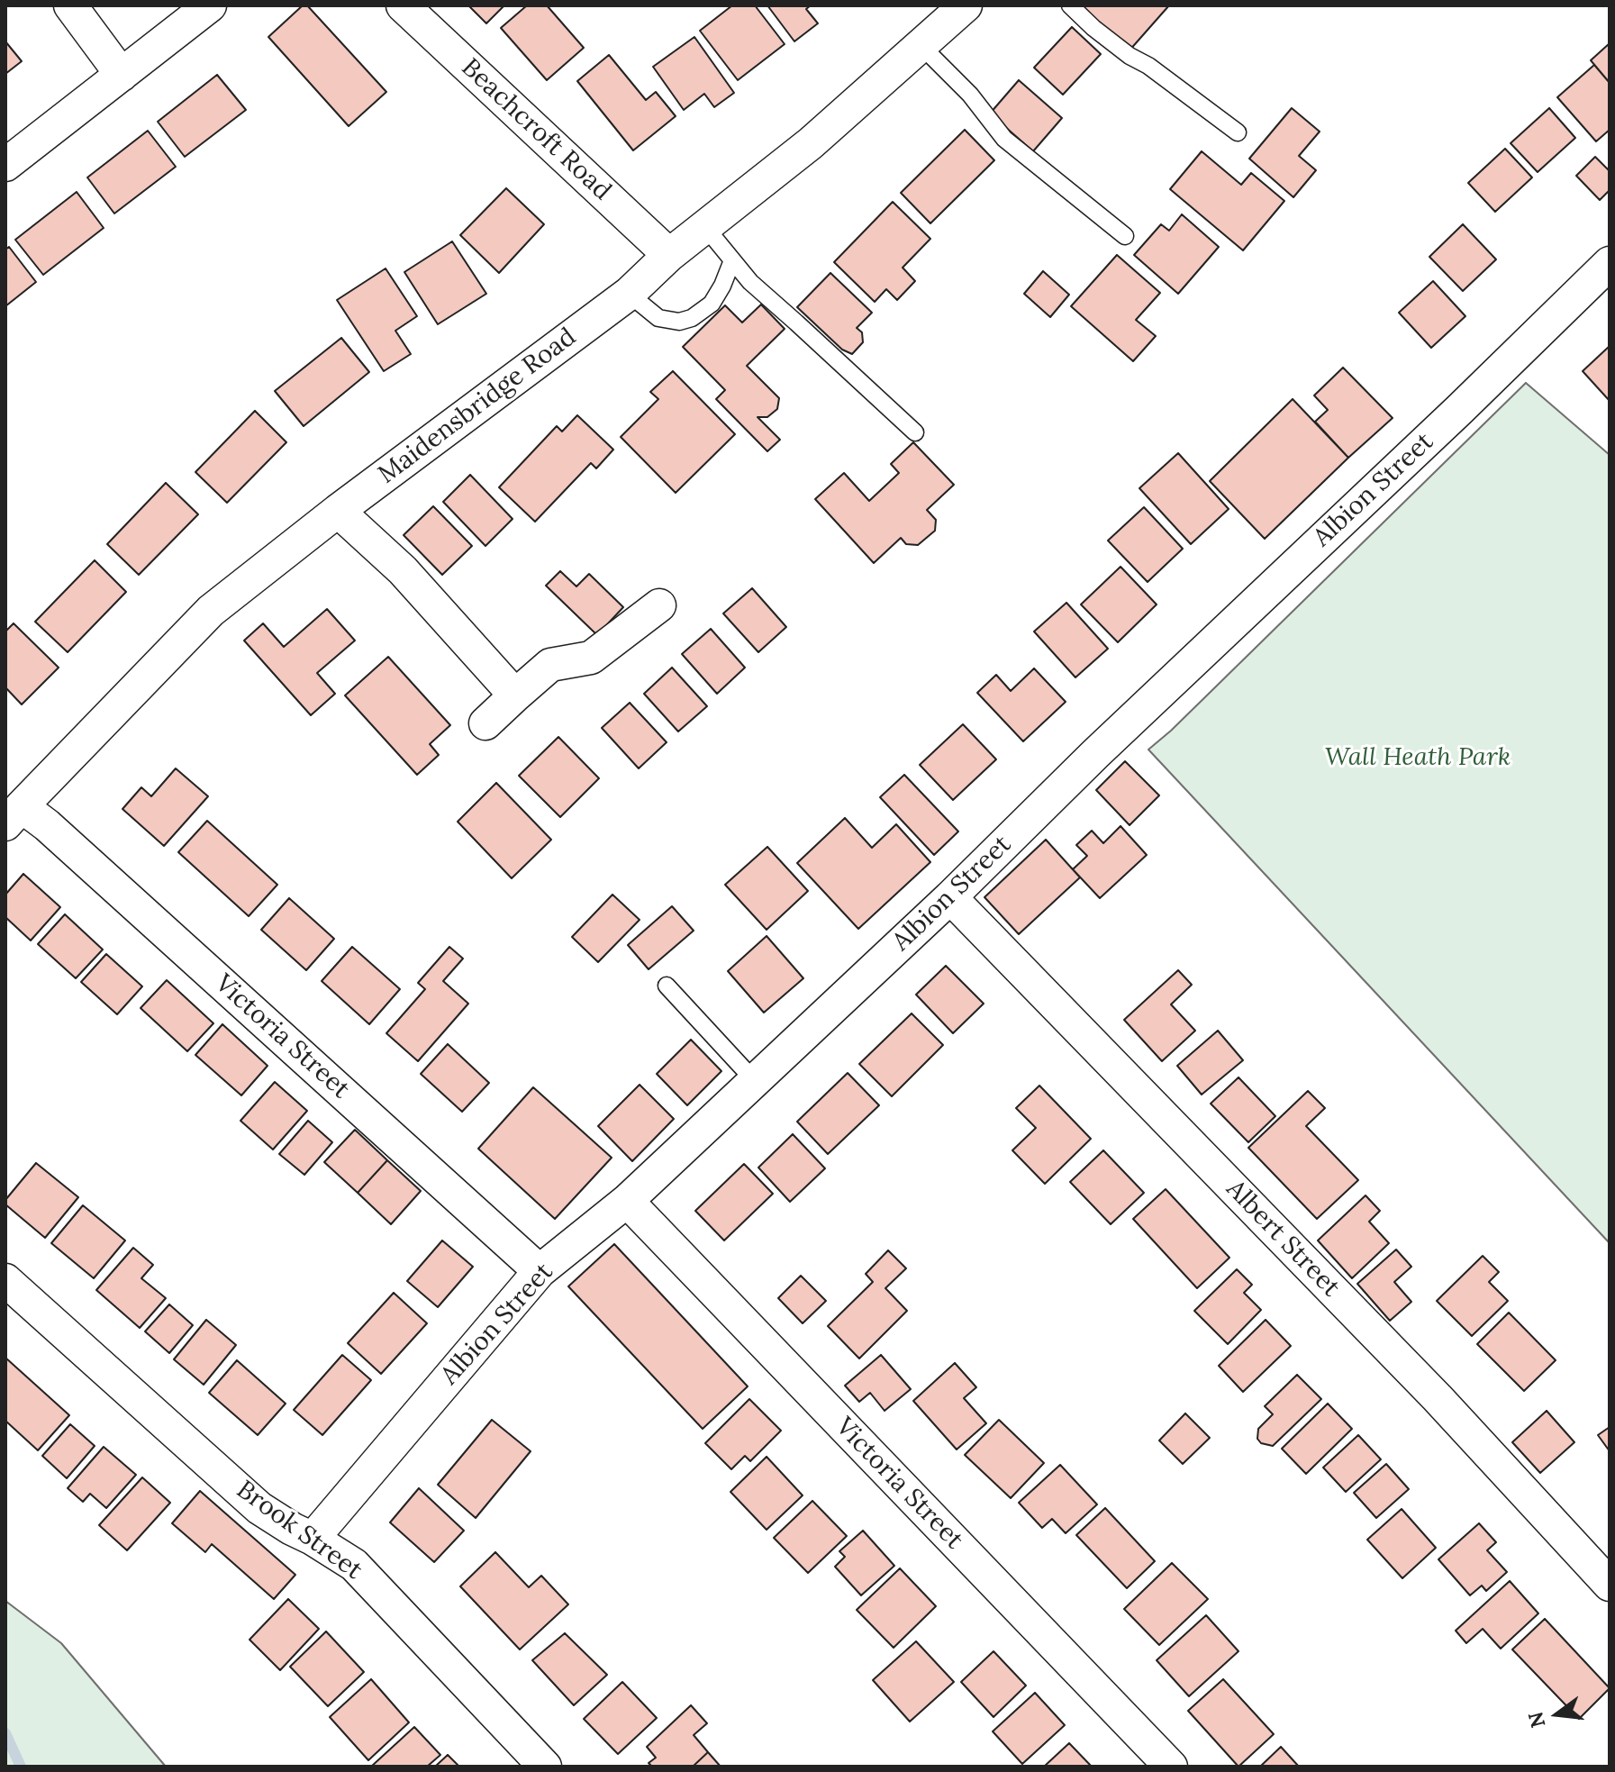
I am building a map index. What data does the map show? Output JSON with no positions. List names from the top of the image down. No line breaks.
{"streets":{"street":["Beachcroft Road","Maidensbridge Road","Albion Street","Victoria Street","Albert Street","Brook Street"]},"crossings":[["Beachcroft Road","Maidensbridge Road"],["Maidensbridge Road","Victoria Street"],["Albion Street","Victoria Street"],["Albion Street","Albert Street"],["Albion Street","Brook Street"]],"parks":["Wall Heath Park"],"north":"left"}
